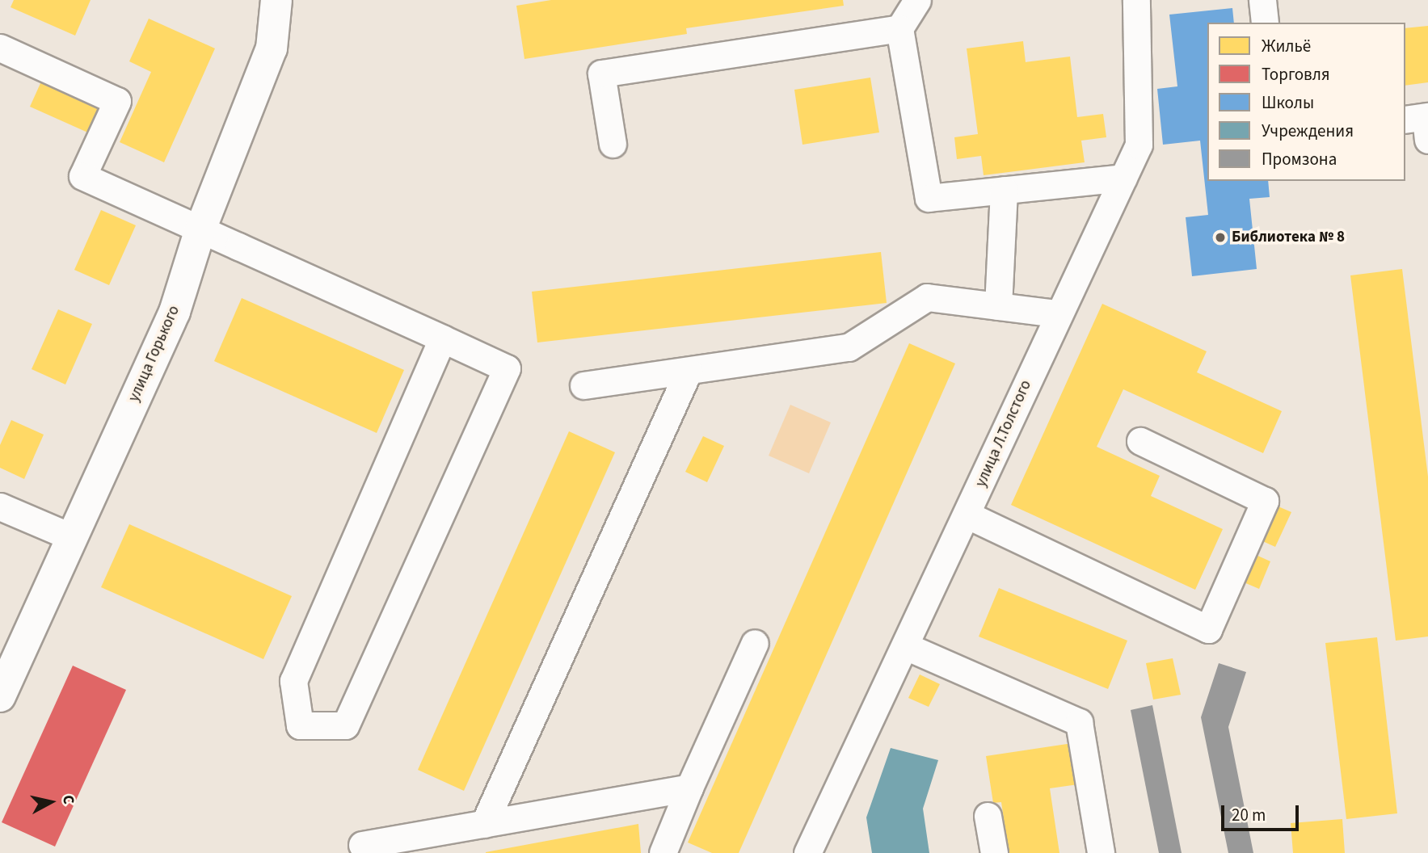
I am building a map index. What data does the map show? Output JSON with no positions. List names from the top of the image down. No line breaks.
{"streets":{"main road":["улица Горького"],"street":["улица Л.Толстого"]},"places":["Библиотека № 8"],"legend":["Жильё","Торговля","Школы","Учреждения","Промзона"],"scale_bar":"20 m","north":"right"}
